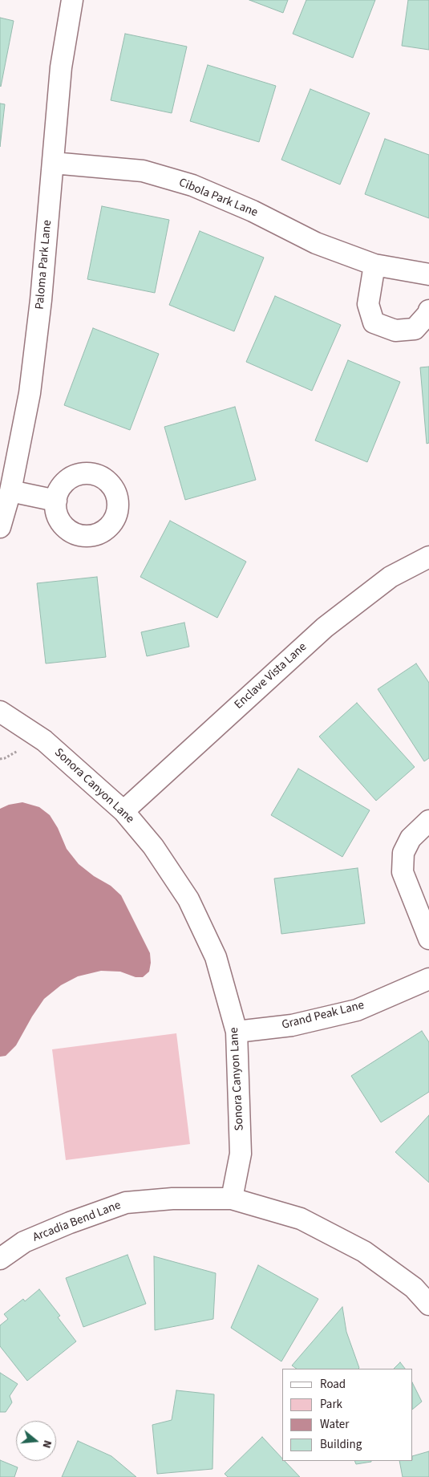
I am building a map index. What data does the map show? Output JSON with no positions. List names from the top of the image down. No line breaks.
{"streets":{"street":["Cibola Park Lane","Paloma Park Lane","Enclave Vista Lane","Sonora Canyon Lane","Grand Peak Lane","Arcadia Bend Lane"]},"crossings":[["Cibola Park Lane","Paloma Park Lane"],["Enclave Vista Lane","Sonora Canyon Lane"],["Sonora Canyon Lane","Grand Peak Lane"],["Sonora Canyon Lane","Arcadia Bend Lane"]],"legend":["Road","Park","Water","Building"],"north":"right"}
